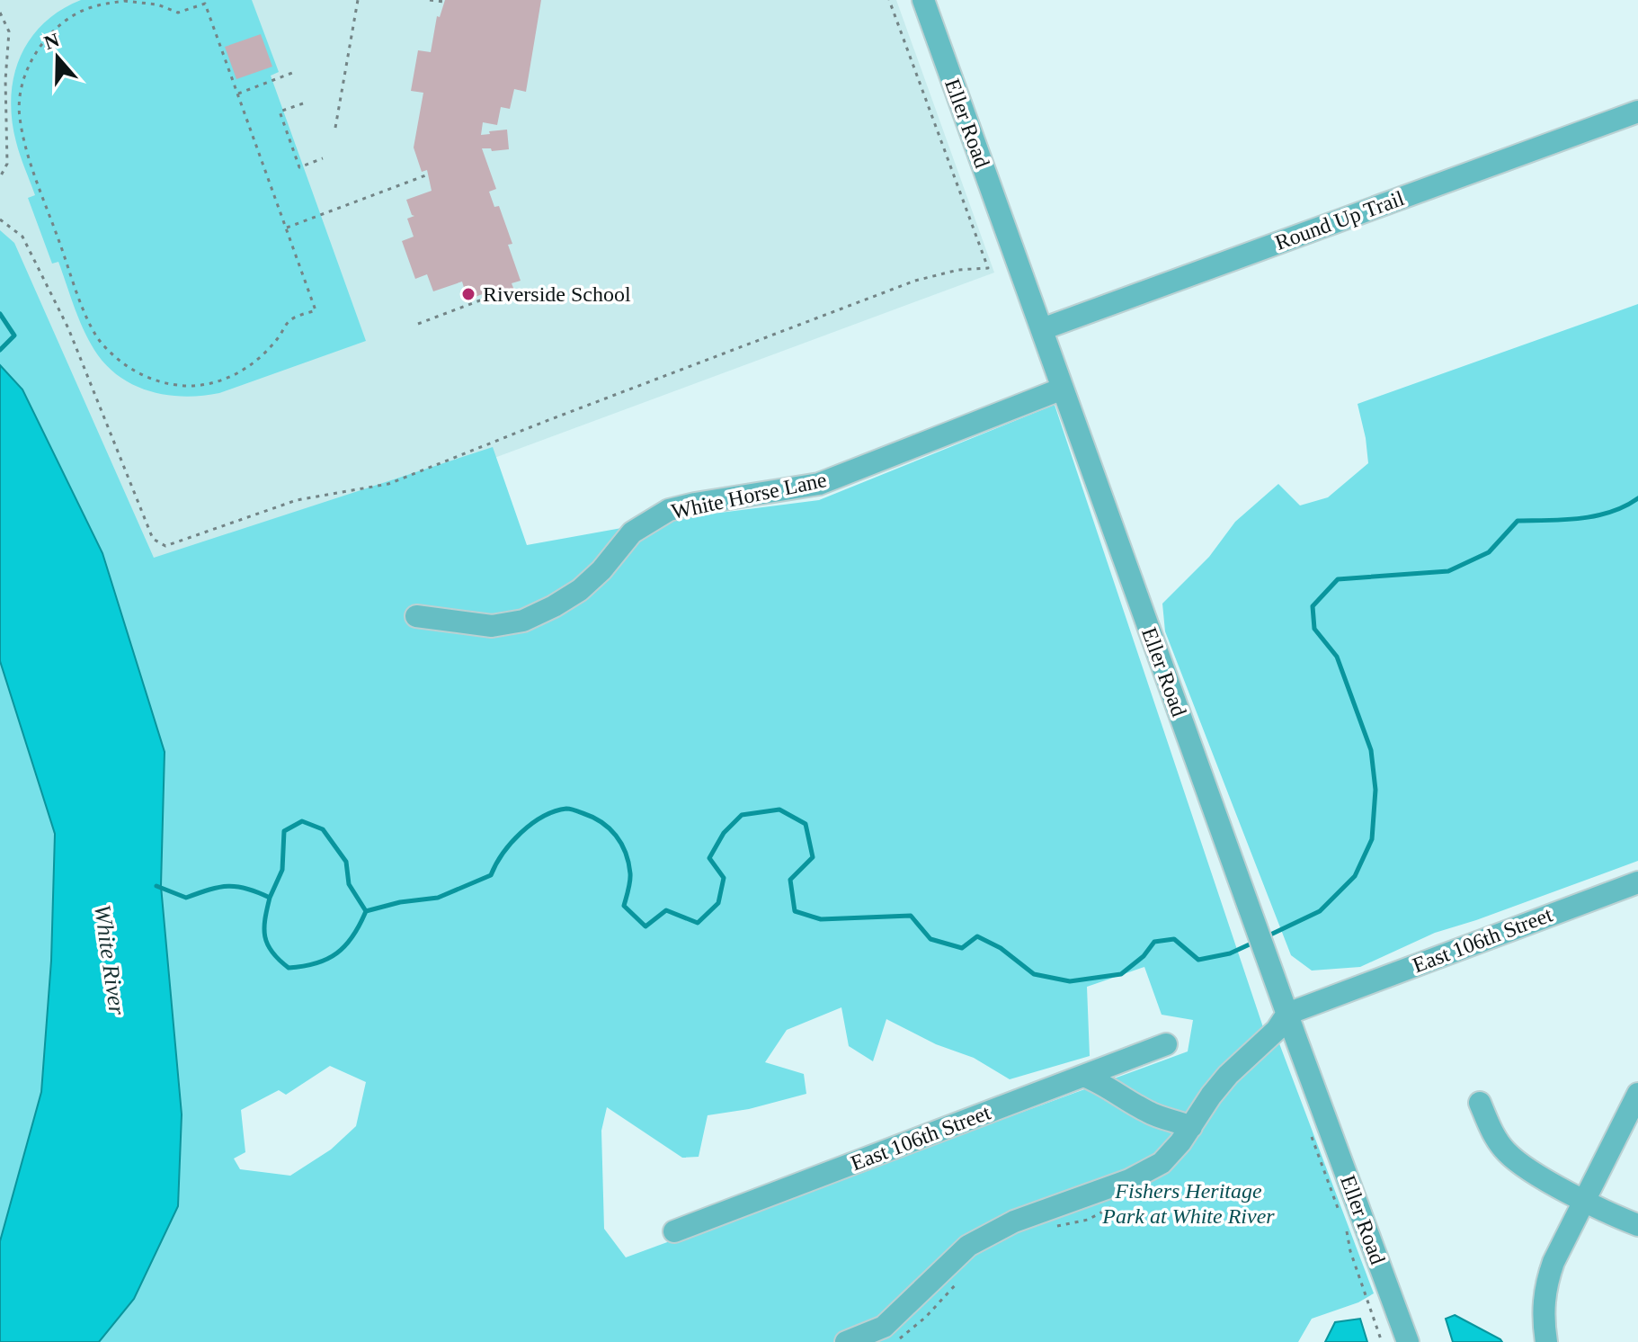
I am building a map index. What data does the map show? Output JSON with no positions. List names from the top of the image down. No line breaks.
{"streets":{"street":["Eller Road","Round Up Trail","White Horse Lane","East 106th Street"]},"crossings":[["Eller Road","Round Up Trail"],["Eller Road","White Horse Lane"],["Eller Road","East 106th Street"]],"water":["White River"],"parks":["Fishers Heritage Park at White River"],"places":["Riverside School"],"north":"top"}
